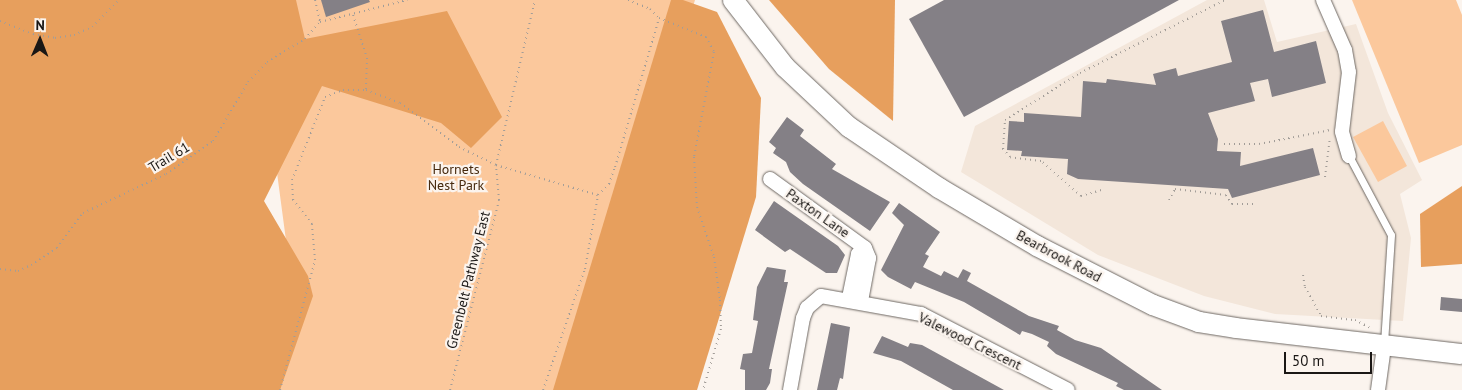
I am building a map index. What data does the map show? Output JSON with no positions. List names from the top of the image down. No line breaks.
{"streets":{"street":["Paxton Lane","Bearbrook Road","Valewood Crescent"],"path":["Trail 61","Greenbelt Pathway East"]},"crossings":[["Paxton Lane","Valewood Crescent"]],"parks":["Hornets Nest Park"],"scale_bar":"50 m","north":"top"}
